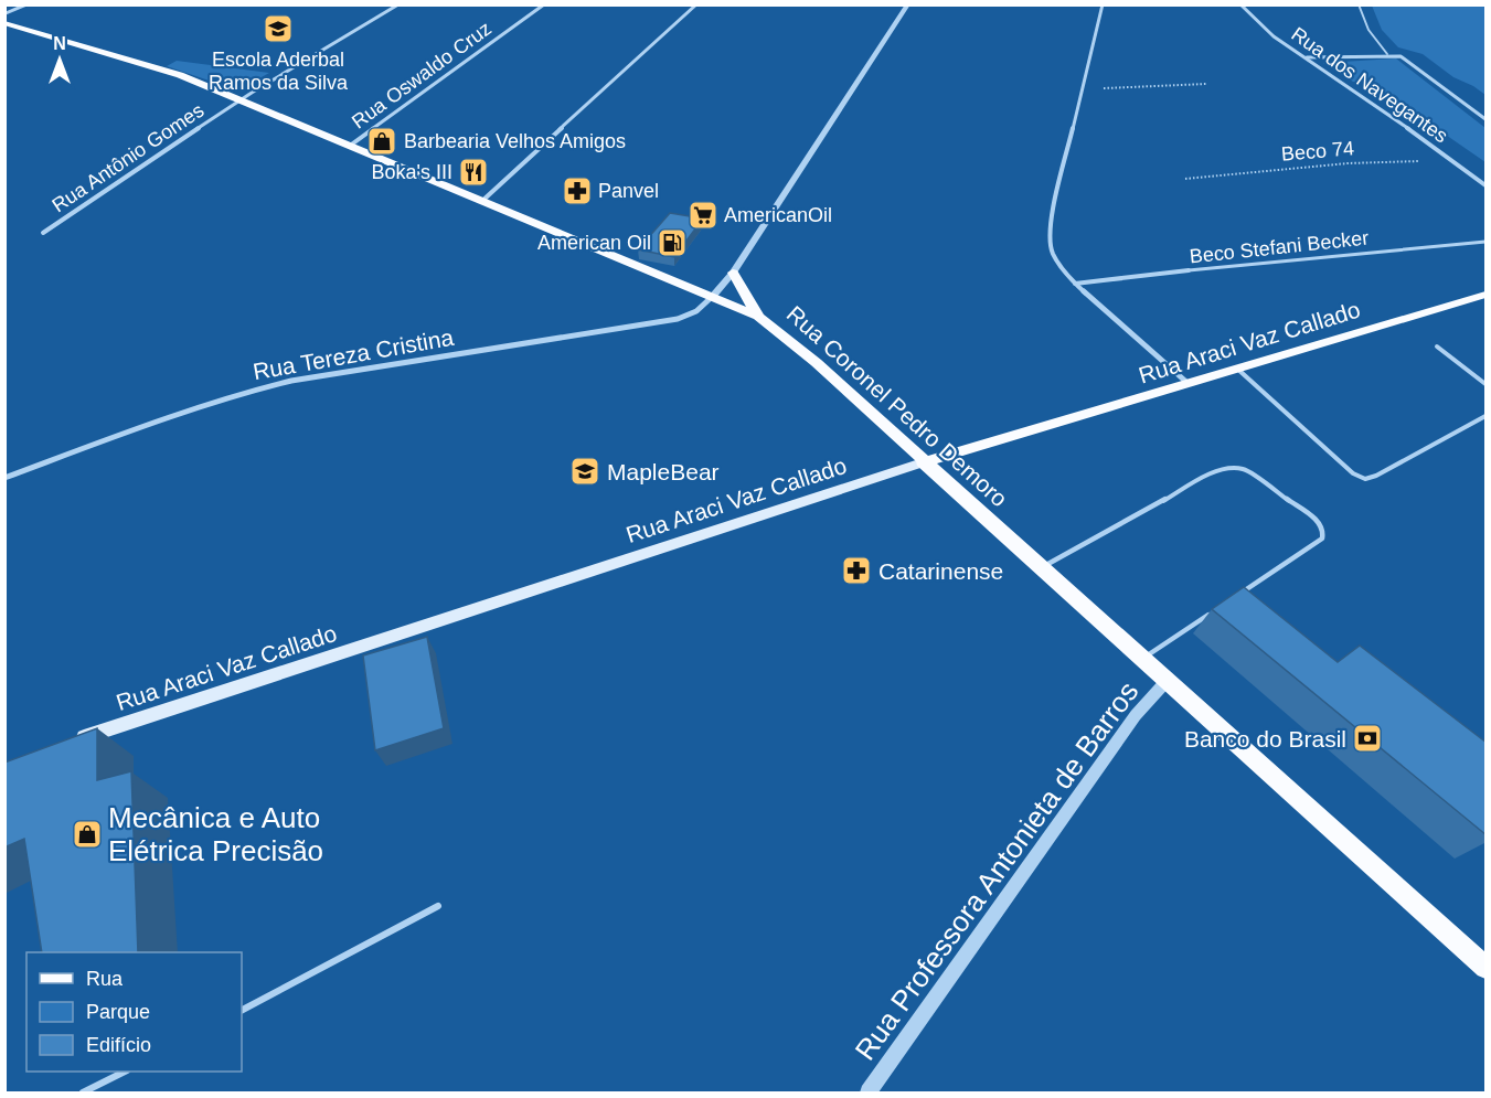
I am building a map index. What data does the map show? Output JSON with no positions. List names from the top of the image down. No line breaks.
{"streets":{"main road":["Rua Araci Vaz Callado","Rua Coronel Pedro Demoro"],"street":["Rua Oswaldo Cruz","Rua dos Navegantes","Rua Antônio Gomes","Beco Stefani Becker","Rua Tereza Cristina","Rua Professora Antonieta de Barros"],"path":["Beco 74"]},"crossings":[["Rua Oswaldo Cruz","Rua Coronel Pedro Demoro"],["Rua dos Navegantes","Beco 74"],["Rua Antônio Gomes","Rua Coronel Pedro Demoro"],["Rua Araci Vaz Callado","Rua Coronel Pedro Demoro"],["Rua Tereza Cristina","Rua Coronel Pedro Demoro"],["Rua Coronel Pedro Demoro","Rua Professora Antonieta de Barros"]],"places":{"school or university":["Escola Aderbal Ramos da Silva","MapleBear"],"shop":["Barbearia Velhos Amigos","Mecânica e Auto Elétrica Precisão"],"restaurant":["Boka's III"],"pharmacy":["Panvel","Catarinense"],"supermarket":["AmericanOil"],"fuel station":["American Oil"],"bank":["Banco do Brasil"]},"legend":["Rua","Parque","Edifício"],"north":"top"}
